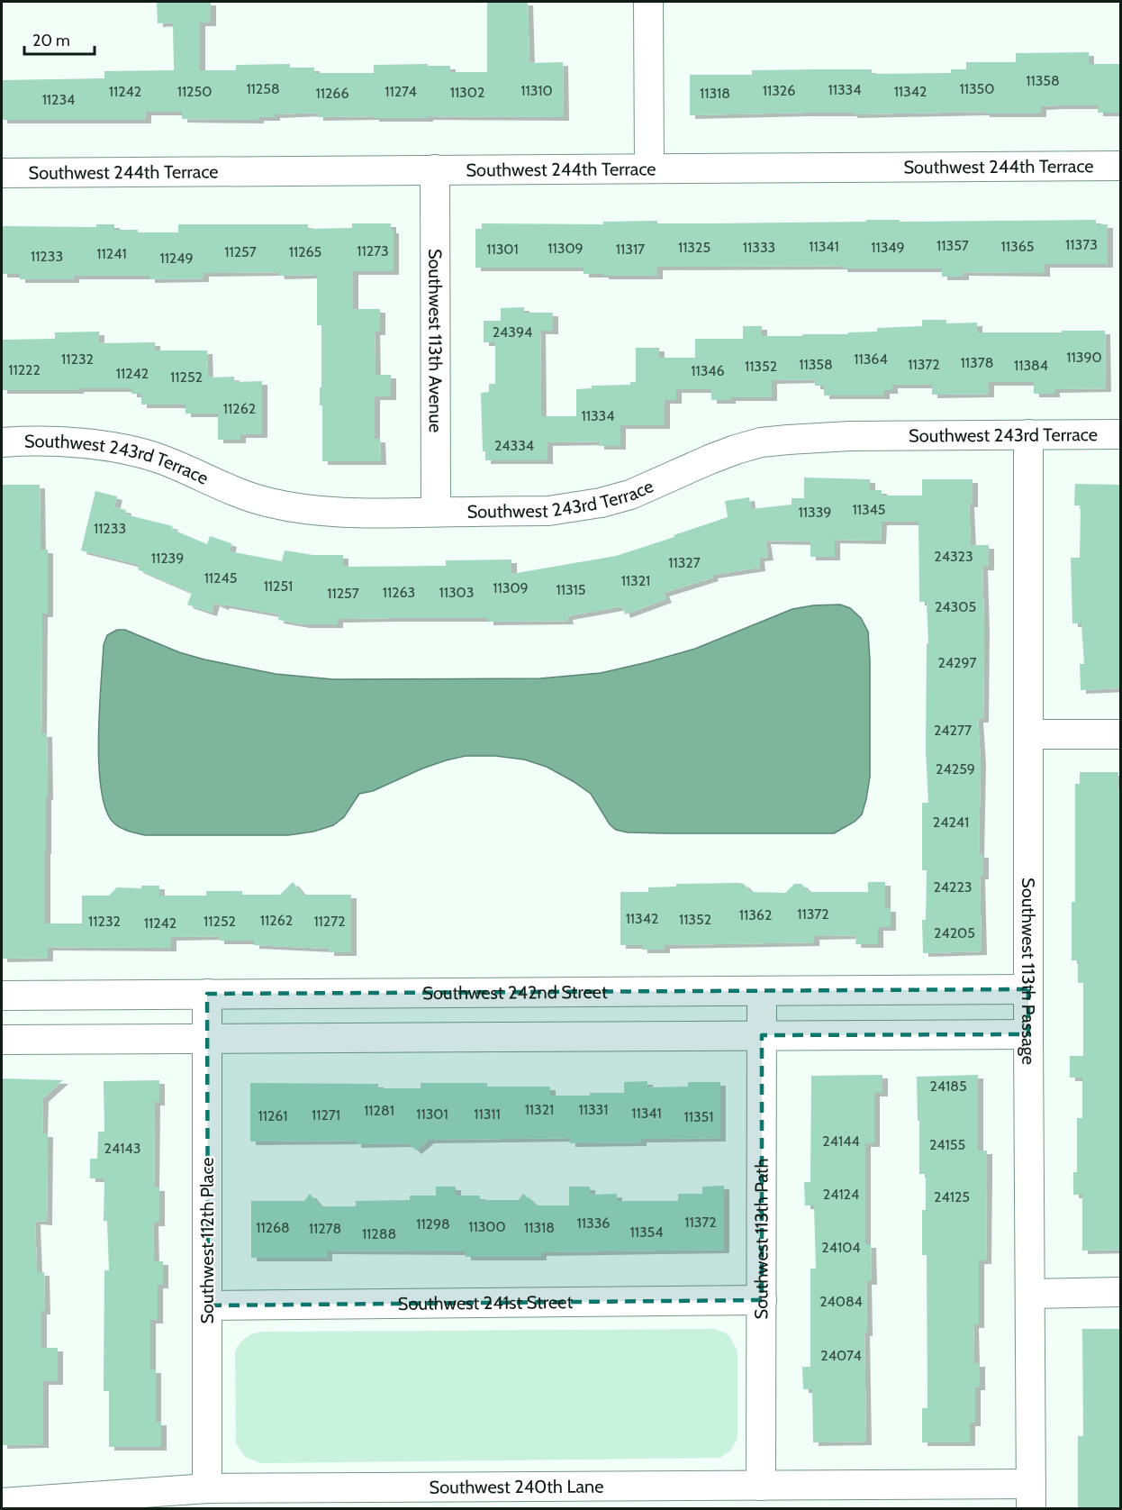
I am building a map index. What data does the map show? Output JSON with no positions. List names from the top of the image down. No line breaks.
{"streets":{"street":["Southwest 244th Terrace","Southwest 113th Avenue","Southwest 243rd Terrace","Southwest 113th Passage","Southwest 242nd Street","Southwest 113th Path","Southwest 112th Place","Southwest 241st Street","Southwest 240th Lane"]},"crossings":[["Southwest 244th Terrace","Southwest 113th Avenue"],["Southwest 113th Avenue","Southwest 243rd Terrace"],["Southwest 243rd Terrace","Southwest 113th Passage"],["Southwest 113th Passage","Southwest 242nd Street"],["Southwest 113th Passage","Southwest 240th Lane"],["Southwest 242nd Street","Southwest 113th Path"],["Southwest 242nd Street","Southwest 112th Place"],["Southwest 113th Path","Southwest 241st Street"],["Southwest 113th Path","Southwest 240th Lane"],["Southwest 112th Place","Southwest 241st Street"],["Southwest 112th Place","Southwest 240th Lane"]],"house_numbers":["11358","11258","11350","11334","11310","11326","11242","11250","11274","11342","11302","11266","11318","11234","11373","11357","11341","11365","11325","11333","11349","11309","11301","11317","11273","11257","11265","11241","11233","11249","24394","11390","11232","11364","11378","11358","11372","11384","11352","11222","11346","11242","11252","11262","11334","24334","11345","11339","11233","24323","11239","11327","11245","11321","11251","11309","11315","11263","11303","11257","24305","24297","24277","24259","24241","24223","11372","11362","11342","11352","11262","11232","11252","11272","11242","24205","24185","11321","11331","11281","11341","11301","11311","11271","11261","11351","24144","24155","24143","24124","24125","11372","11336","11298","11300","11268","11318","11278","11354","11288","24104","24084","24074"],"scale_bar":"20 m"}
